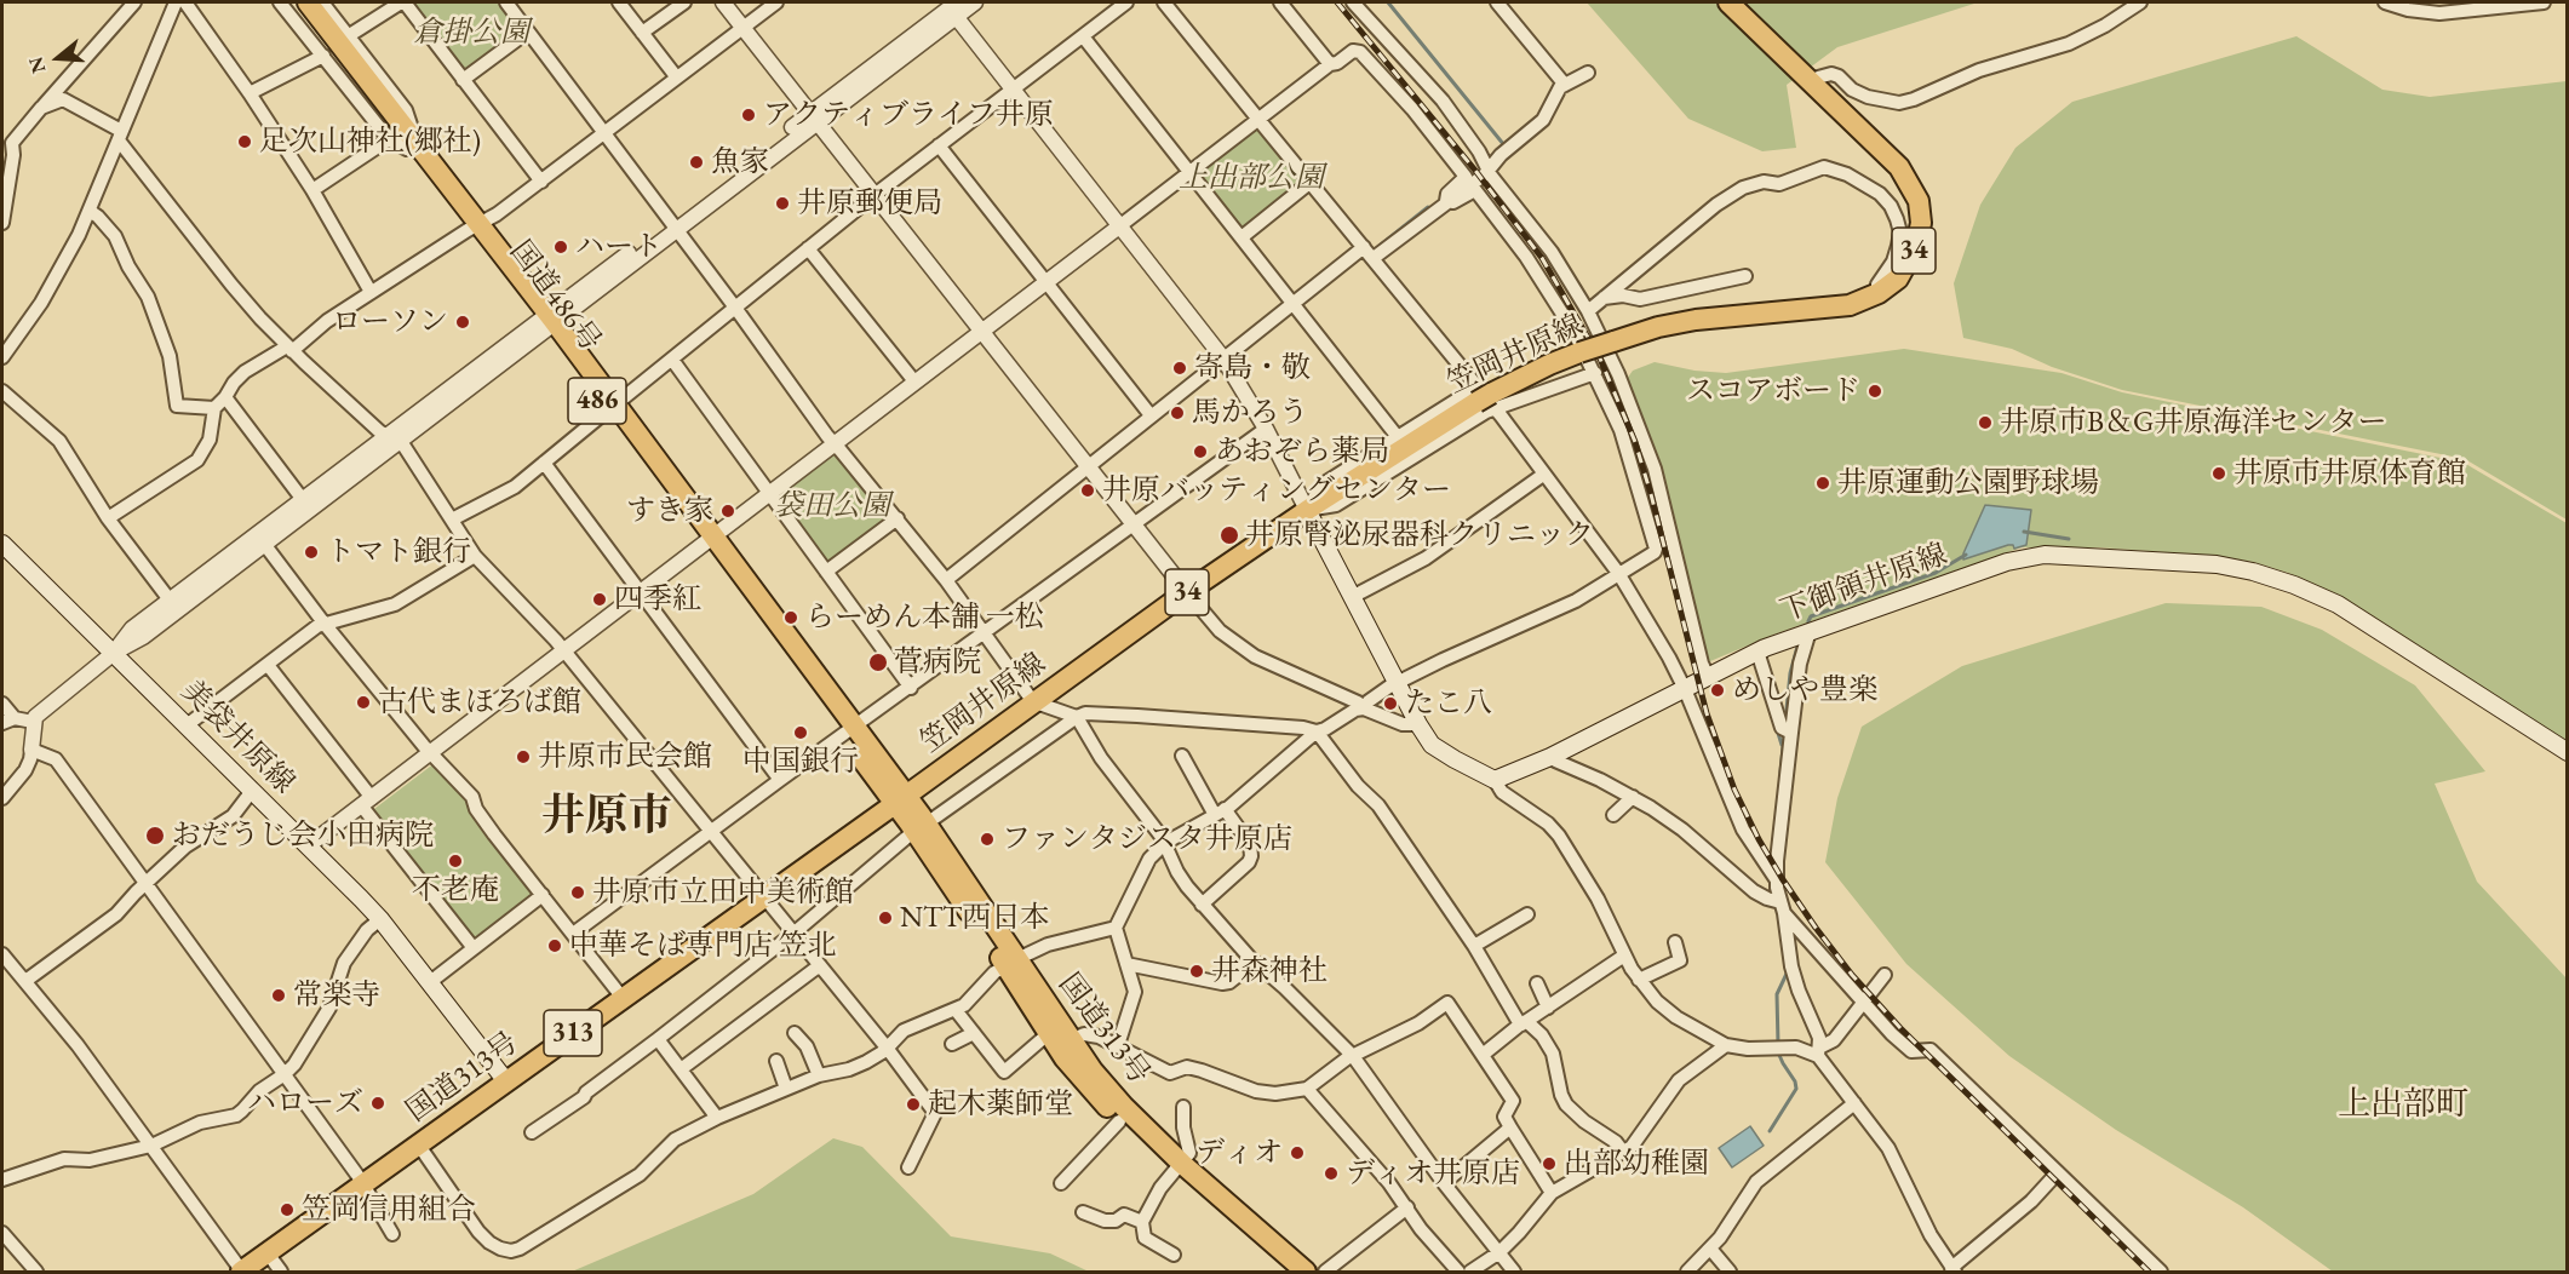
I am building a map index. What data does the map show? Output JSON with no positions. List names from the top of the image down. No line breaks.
{"streets":{"main road":["34","国道486号","笠岡井原線","486","下御領井原線","美袋井原線","国道313号","313"]},"crossings":[["国道486号","笠岡井原線"],["国道486号","国道313号"],["笠岡井原線","国道313号"],["美袋井原線","国道313号"]],"districts":["井原市","上出部町"],"parks":["倉掛公園","上出部公園","袋田公園"],"places":["アクティブライフ井原","足次山神社(郷社)","魚家","井原郵便局","ハート","ローソン","寄島・敬","スコアボード","馬かろう","井原市B＆G井原海洋センター","あおぞら薬局","井原市井原体育館","井原運動公園野球場","井原バッティングセンター","すき家","井原腎泌尿器科クリニック","トマト銀行","四季紅","らーめん本舗 一松","菅病院","めしや豊楽","古代まほろば館","たこ八","中国銀行","井原市民会館","おだうじ会小田病院","ファンタジスタ井原店","不老庵","井原市立田中美術館","NTT西日本","中華そば専門店 笠北","井森神社","常楽寺","ハローズ","起木薬師堂","ディオ","出部幼稚園","ディオ井原店","笠岡信用組合"],"north":"left"}
